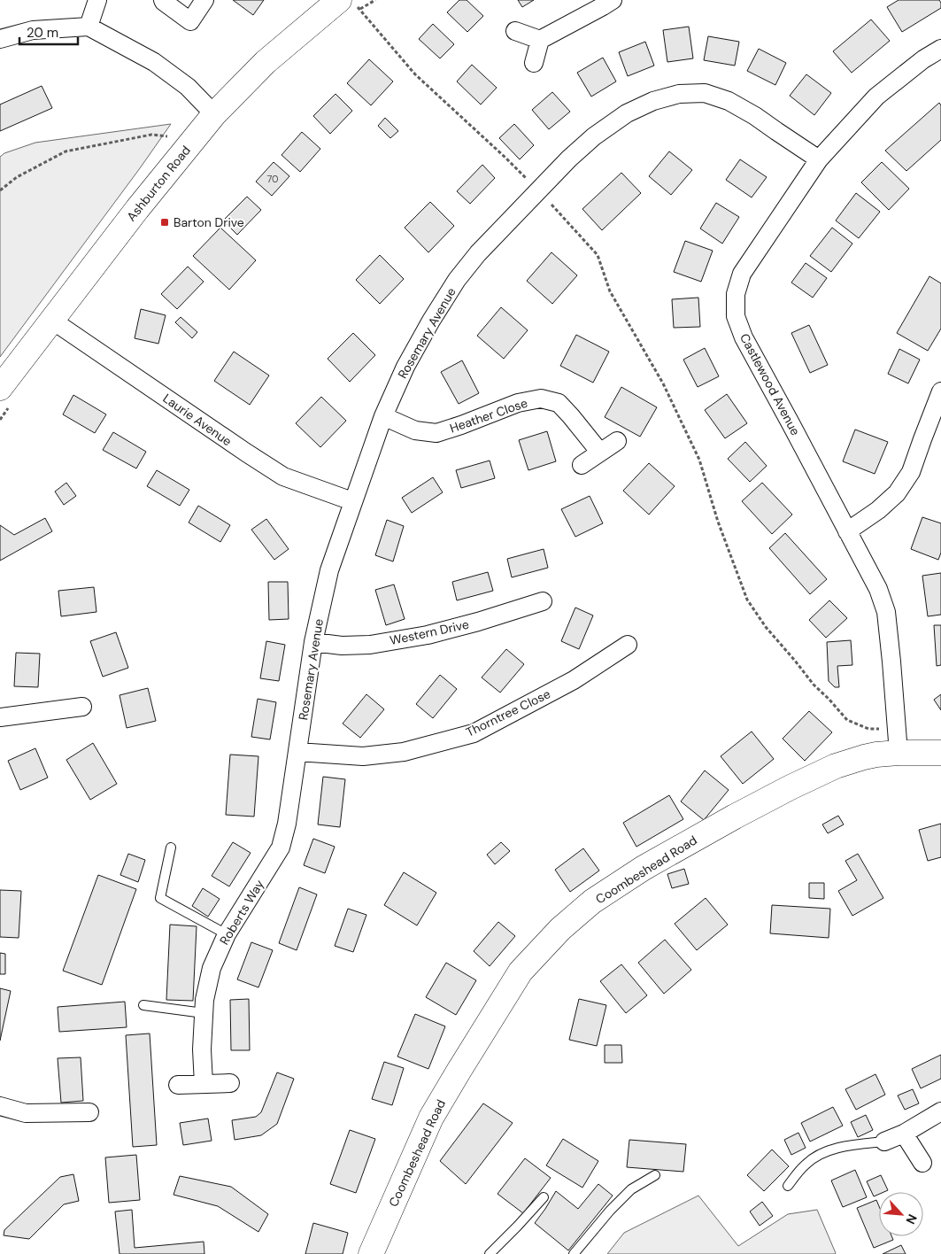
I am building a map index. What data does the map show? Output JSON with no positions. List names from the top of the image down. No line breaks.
{"streets":{"street":["Ashburton Road","Rosemary Avenue","Castlewood Avenue","Heather Close","Laurie Avenue","Western Drive","Thorntree Close","Coombeshead Road","Roberts Way"]},"crossings":[["Ashburton Road","Laurie Avenue"],["Rosemary Avenue","Castlewood Avenue"],["Rosemary Avenue","Heather Close"],["Rosemary Avenue","Laurie Avenue"],["Rosemary Avenue","Western Drive"],["Rosemary Avenue","Thorntree Close"],["Rosemary Avenue","Roberts Way"],["Castlewood Avenue","Coombeshead Road"]],"places":{"transit":["Barton Drive"]},"house_numbers":["70"],"scale_bar":"20 m","north":"bottom right"}
